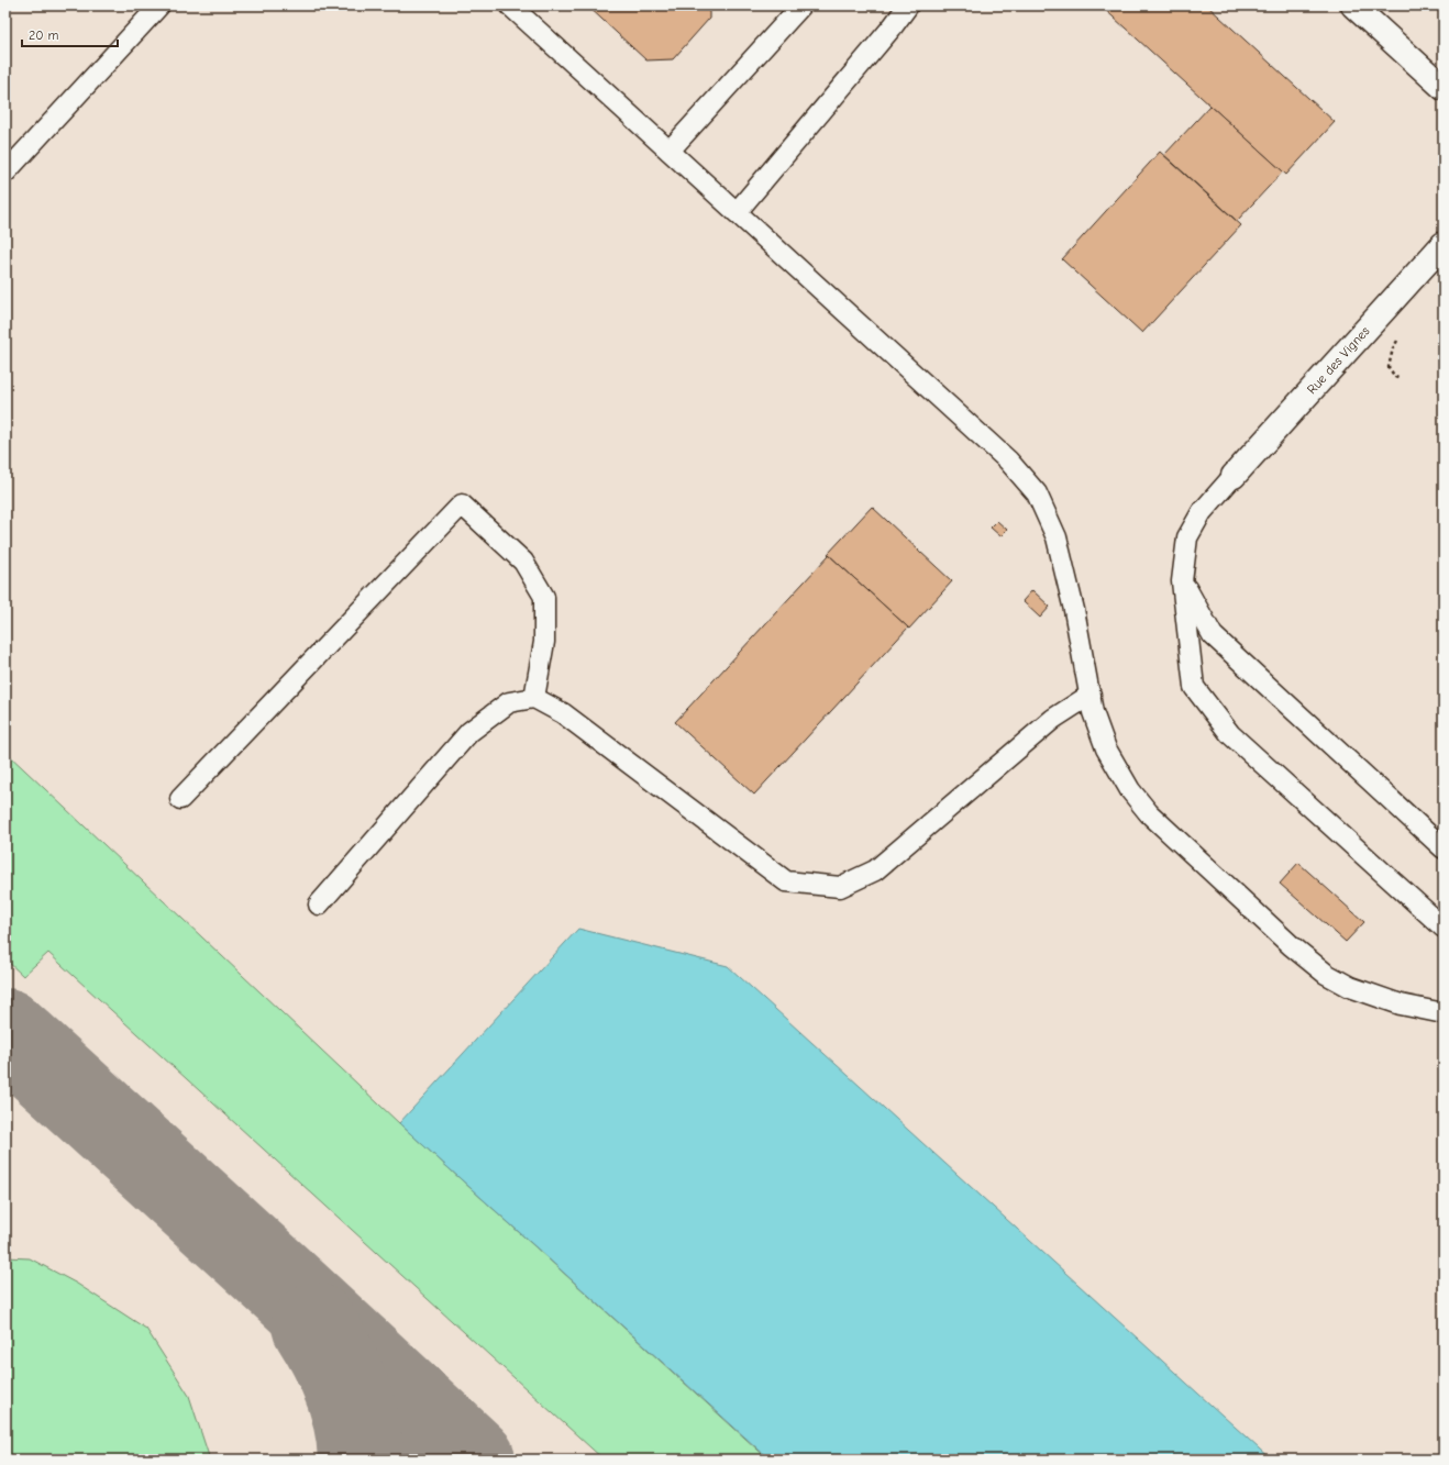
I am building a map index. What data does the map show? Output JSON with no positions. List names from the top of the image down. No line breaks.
{"streets":{"street":["Rue des Vignes"]},"scale_bar":"20 m"}
